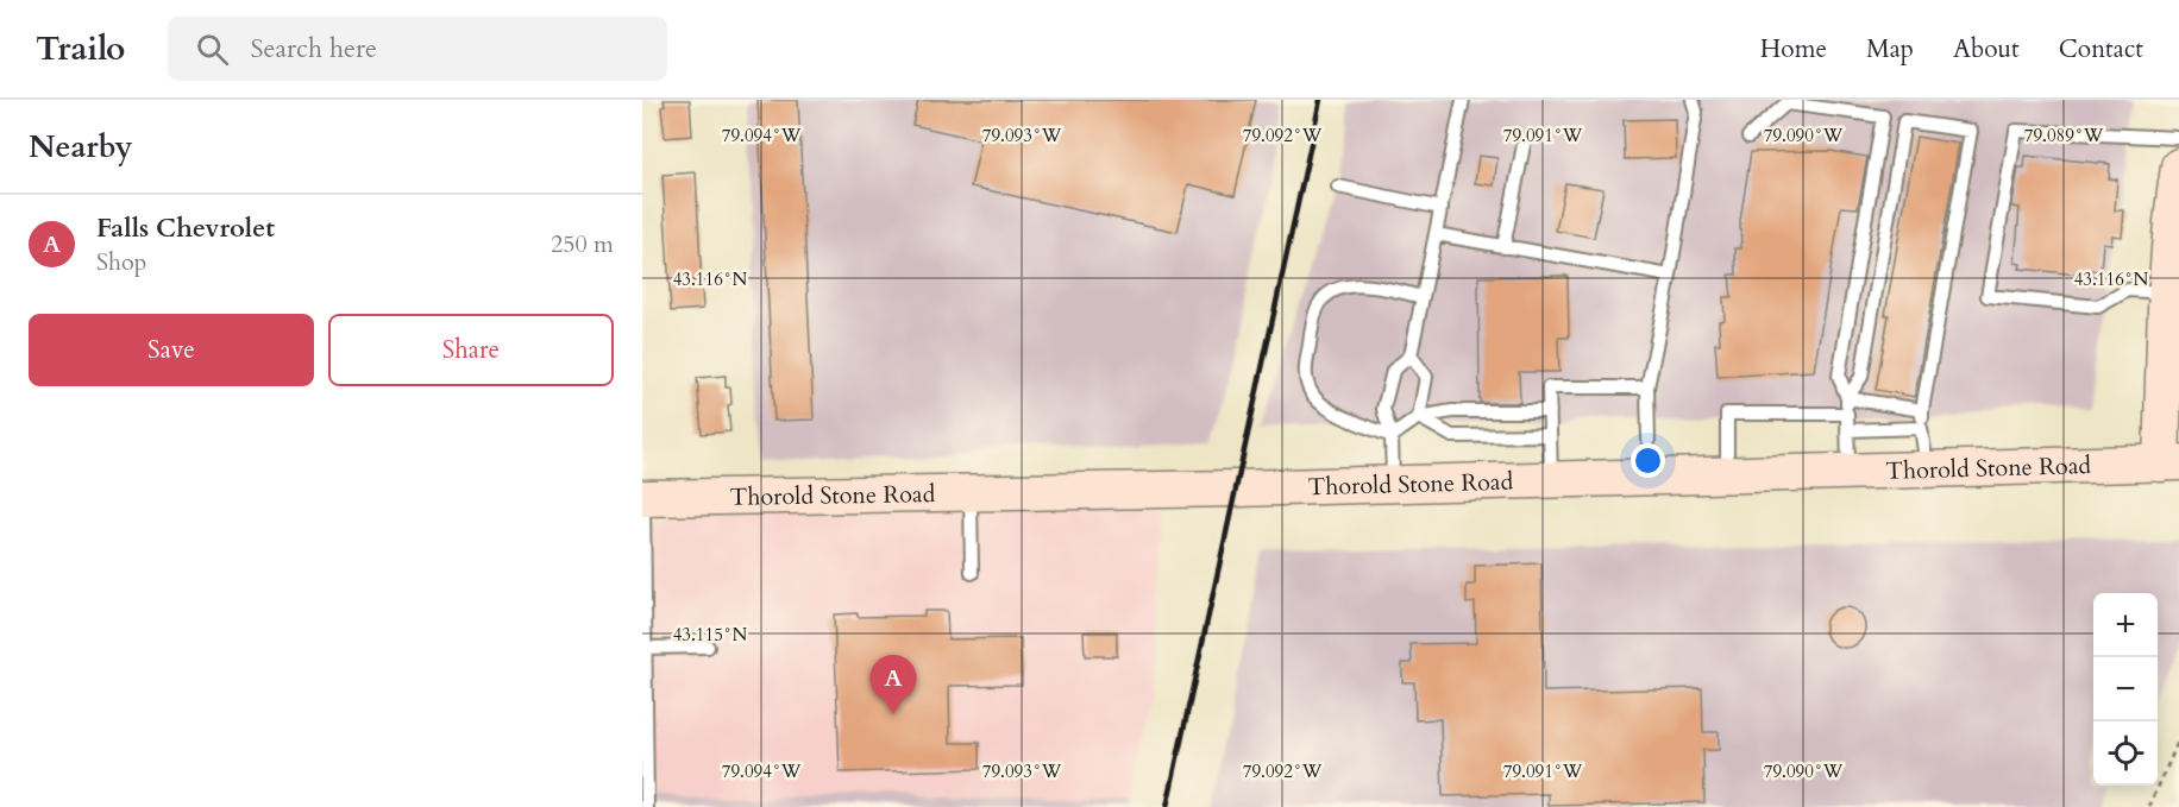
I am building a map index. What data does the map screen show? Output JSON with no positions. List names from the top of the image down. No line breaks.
{"streets":{"main road":["Thorold Stone Road"]},"page":{"header":"Trailo","search":"Search here","nav":["Home","Map","About","Contact"],"heading":"Nearby","list":[{"mark":"A","name":"Falls Chevrolet","note":"Shop","value":"250 m"}],"buttons":["Save","Share"],"map_buttons":["+","−"],"pins":"A"},"coordinates":["79.094°W","79.093°W","79.092°W","79.091°W","79.090°W","79.089°W","43.116°N","43.115°N"]}
